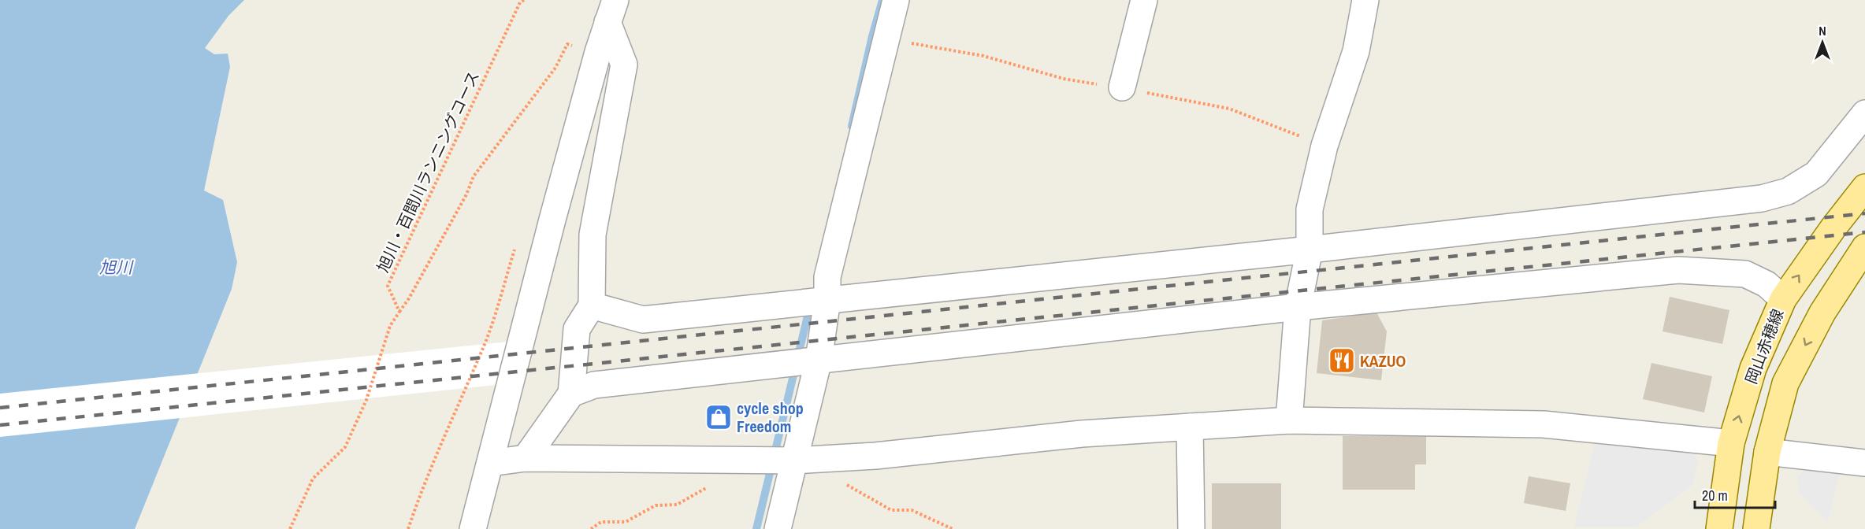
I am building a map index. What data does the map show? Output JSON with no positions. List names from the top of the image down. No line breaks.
{"streets":{"main road":["岡山赤穂線"],"path":["旭川・百間川ランニングコース"]},"water":["旭川"],"places":{"restaurant":["KAZUO"],"shop":["cycle shop Freedom"]},"scale_bar":"20 m","north":"top"}
